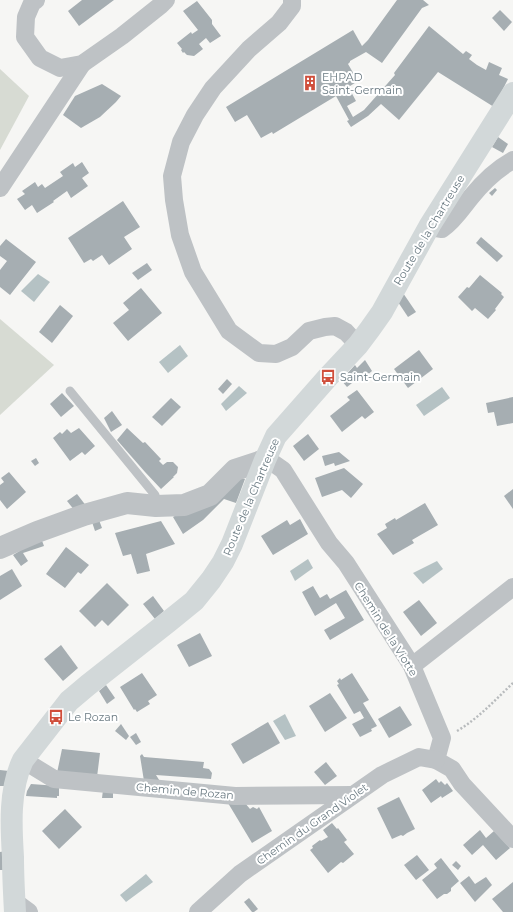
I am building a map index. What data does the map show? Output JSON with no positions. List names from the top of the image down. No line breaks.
{"streets":{"main road":["Route de la Chartreuse"],"street":["Chemin de la Viotte","Chemin de Rozan","Chemin du Grand Violet"]},"crossings":[["Route de la Chartreuse","Chemin de la Viotte"],["Route de la Chartreuse","Chemin de Rozan"],["Chemin de Rozan","Chemin du Grand Violet"]],"places":{"building":["EHPAD Saint-Germain"],"bus stop":["Saint-Germain","Le Rozan"]}}
